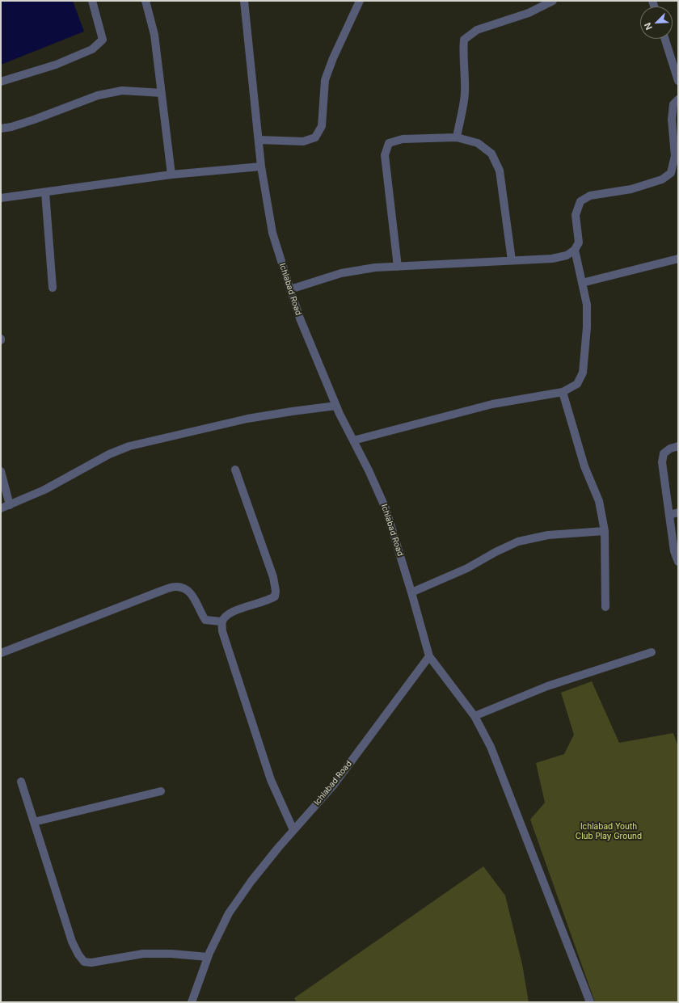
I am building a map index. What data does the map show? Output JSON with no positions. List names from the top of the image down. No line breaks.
{"streets":{"street":["Ichlabad Road"]},"parks":["Ichlabad Youth Club Play Ground"],"north":"bottom left"}
